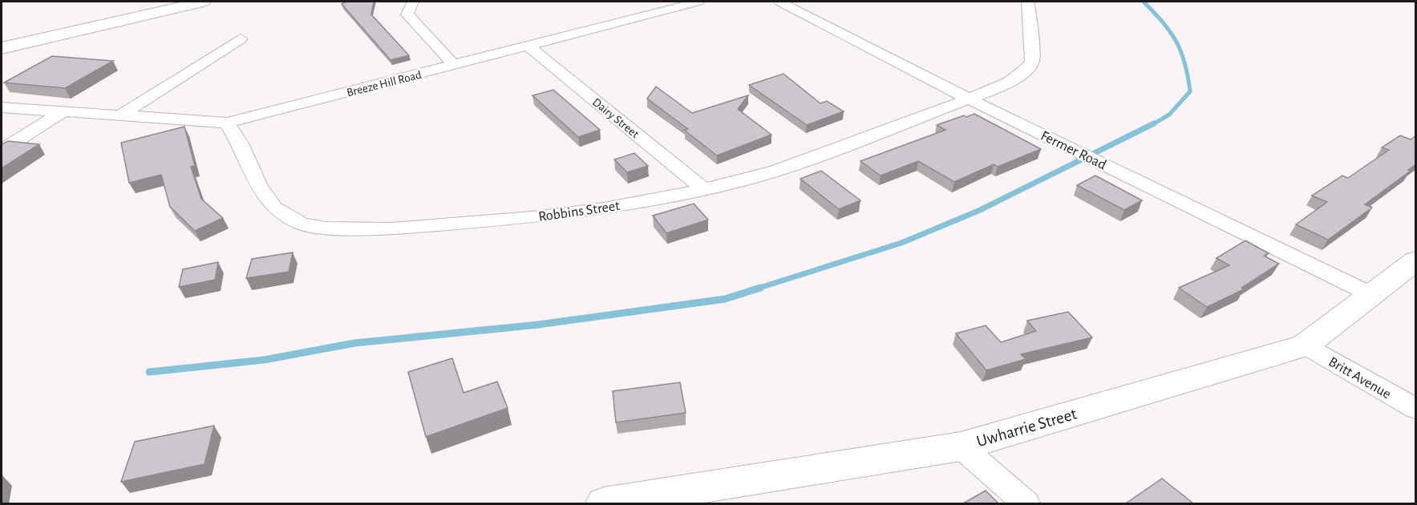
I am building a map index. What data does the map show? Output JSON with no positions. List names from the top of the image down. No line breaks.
{"streets":{"main road":["Uwharrie Street"],"street":["Breeze Hill Road","Dairy Street","Fermer Road","Robbins Street","Britt Avenue"]},"crossings":[["Breeze Hill Road","Dairy Street"],["Breeze Hill Road","Robbins Street"],["Dairy Street","Robbins Street"],["Fermer Road","Robbins Street"],["Fermer Road","Uwharrie Street"],["Britt Avenue","Uwharrie Street"]]}
